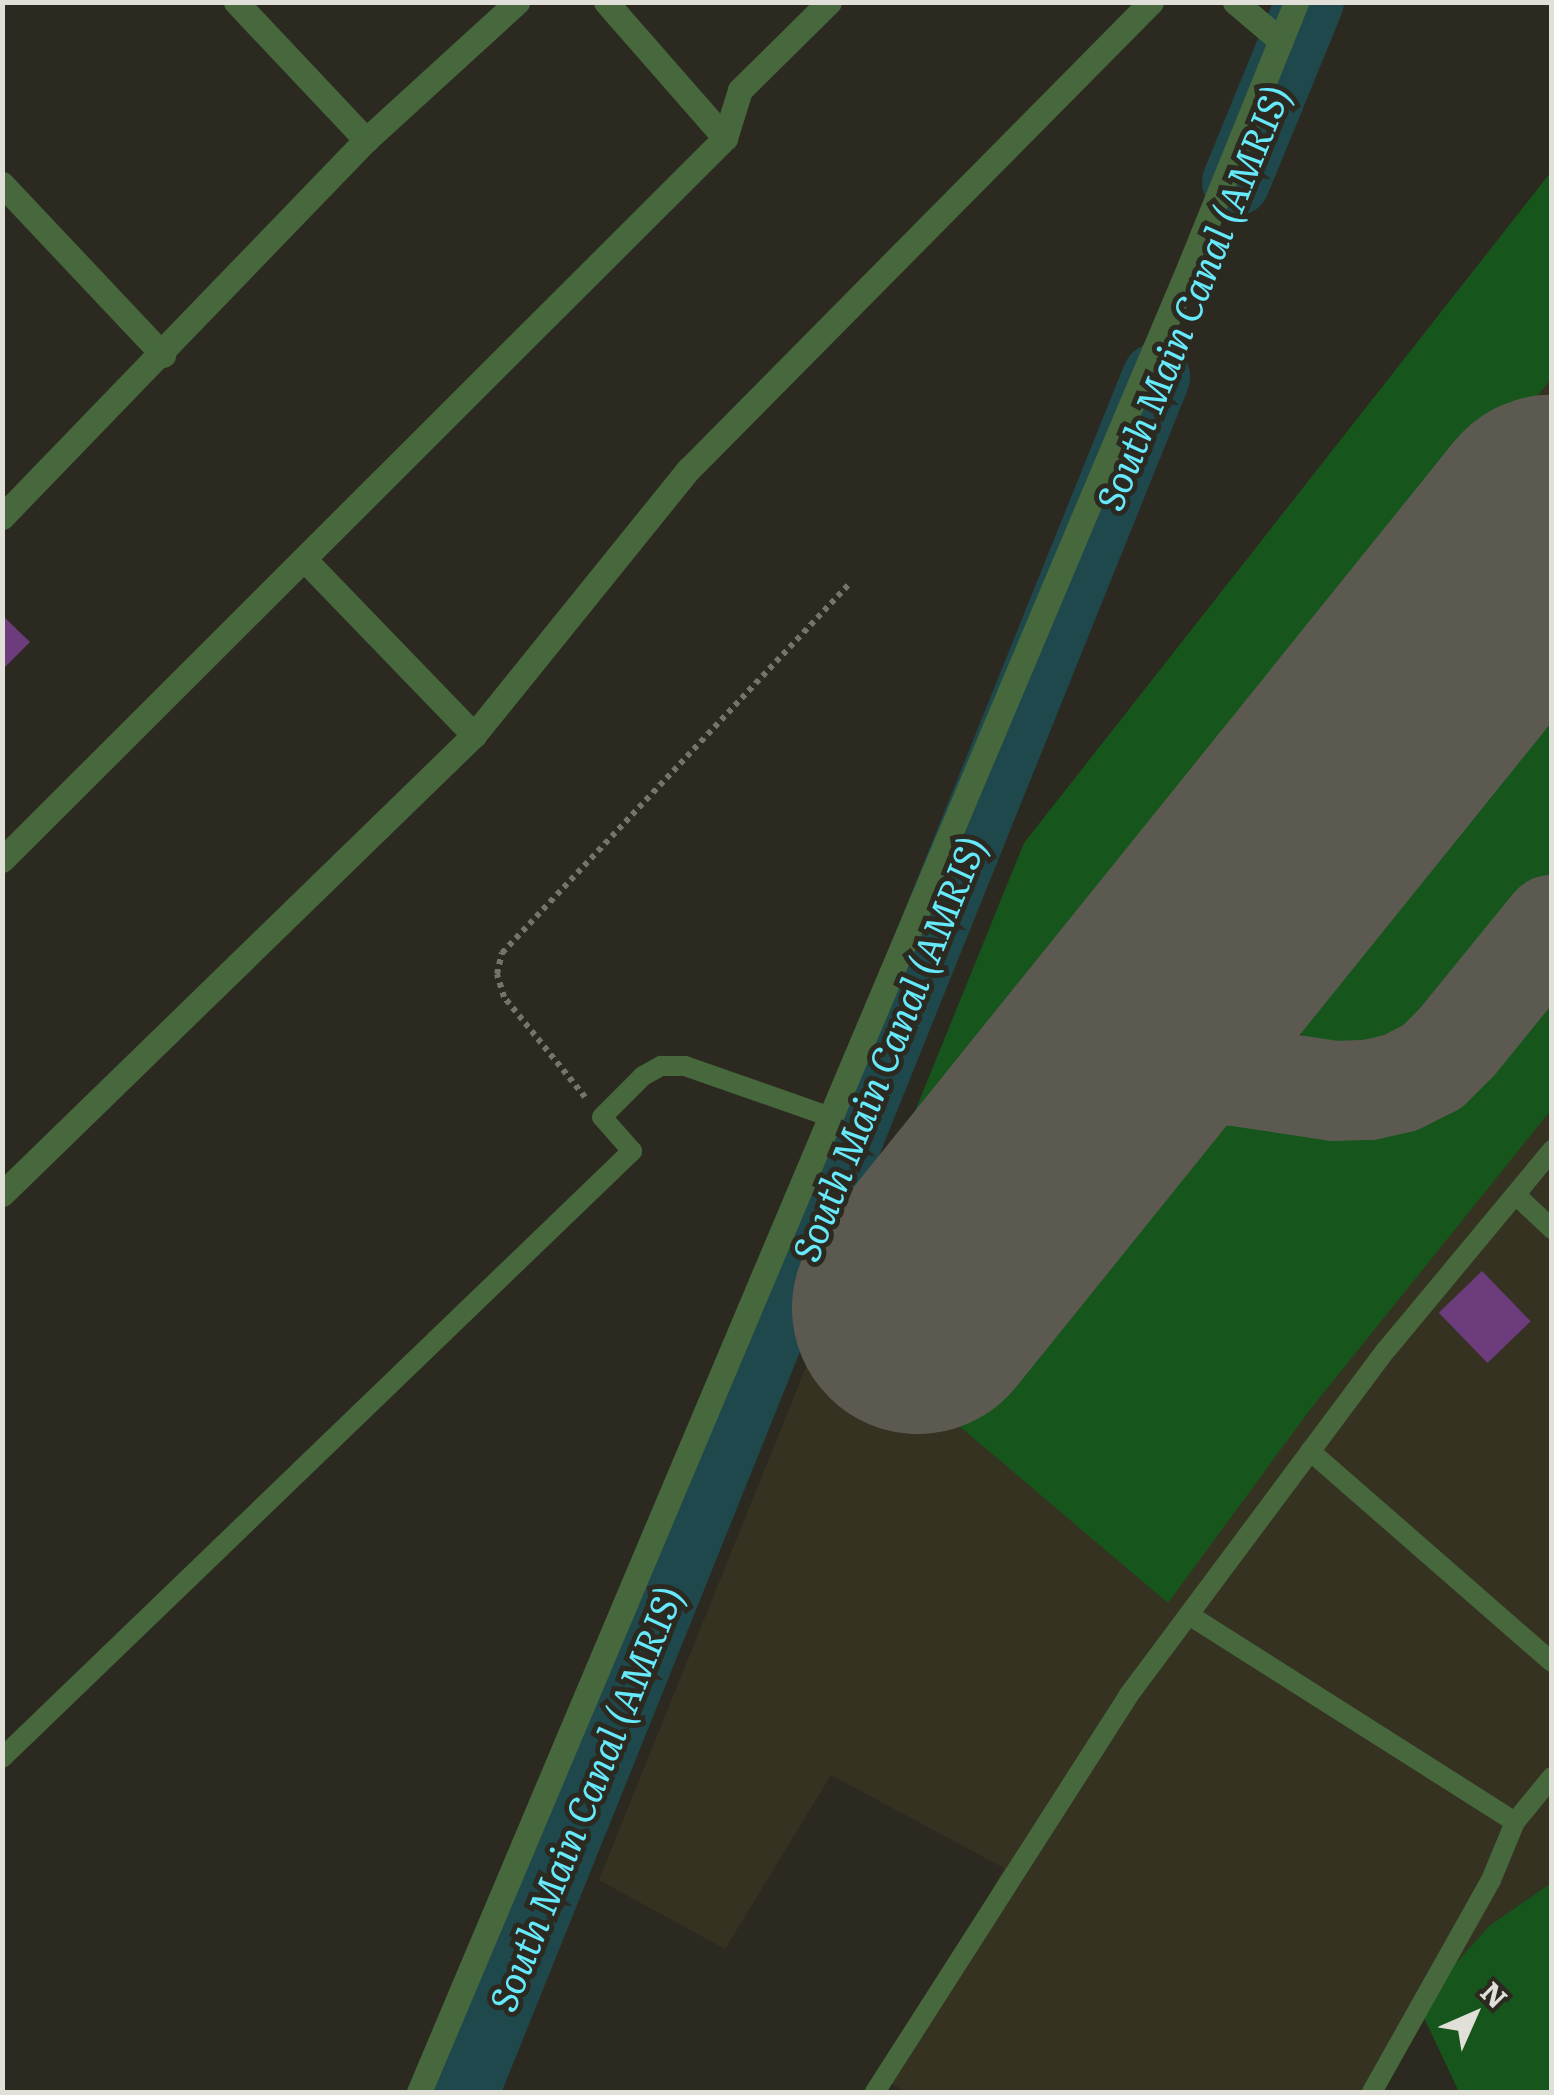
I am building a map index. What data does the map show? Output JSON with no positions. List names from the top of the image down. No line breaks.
{"water":["South Main Canal (AMRIS)"],"north":"top right"}
